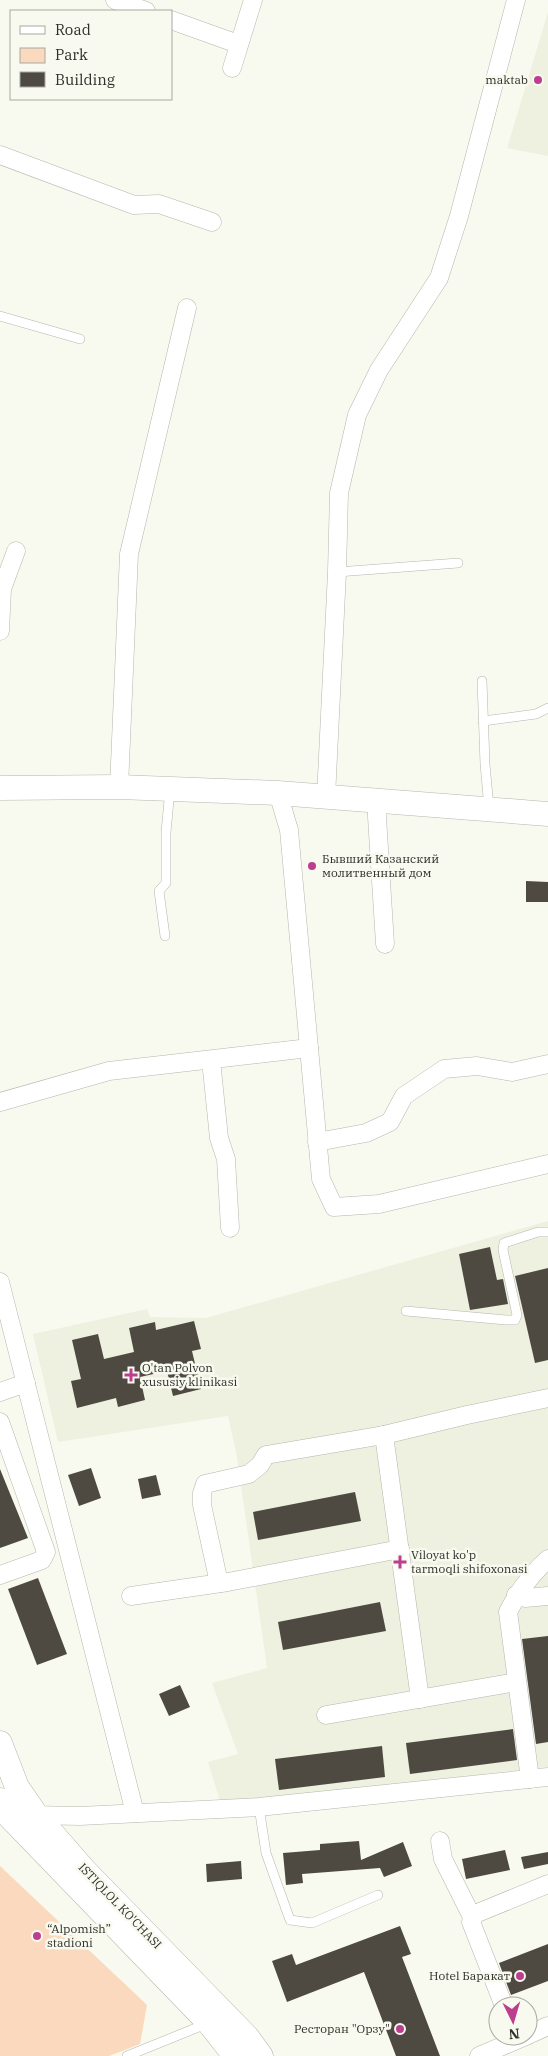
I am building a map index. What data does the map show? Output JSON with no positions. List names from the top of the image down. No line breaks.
{"streets":{"main road":["ISTIQLOL KO'CHASI"]},"places":{"other":["maktab","Бывший Казанский молитвенный дом","“Alpomish” stadioni","Hotel Баракат","Ресторан \"Орзу\""],"health":["O'tan Polvon xususiy klinikasi","Viloyat ko'p tarmoqli shifoxonasi"]},"legend":["Road","Park","Building"],"north":"bottom"}
